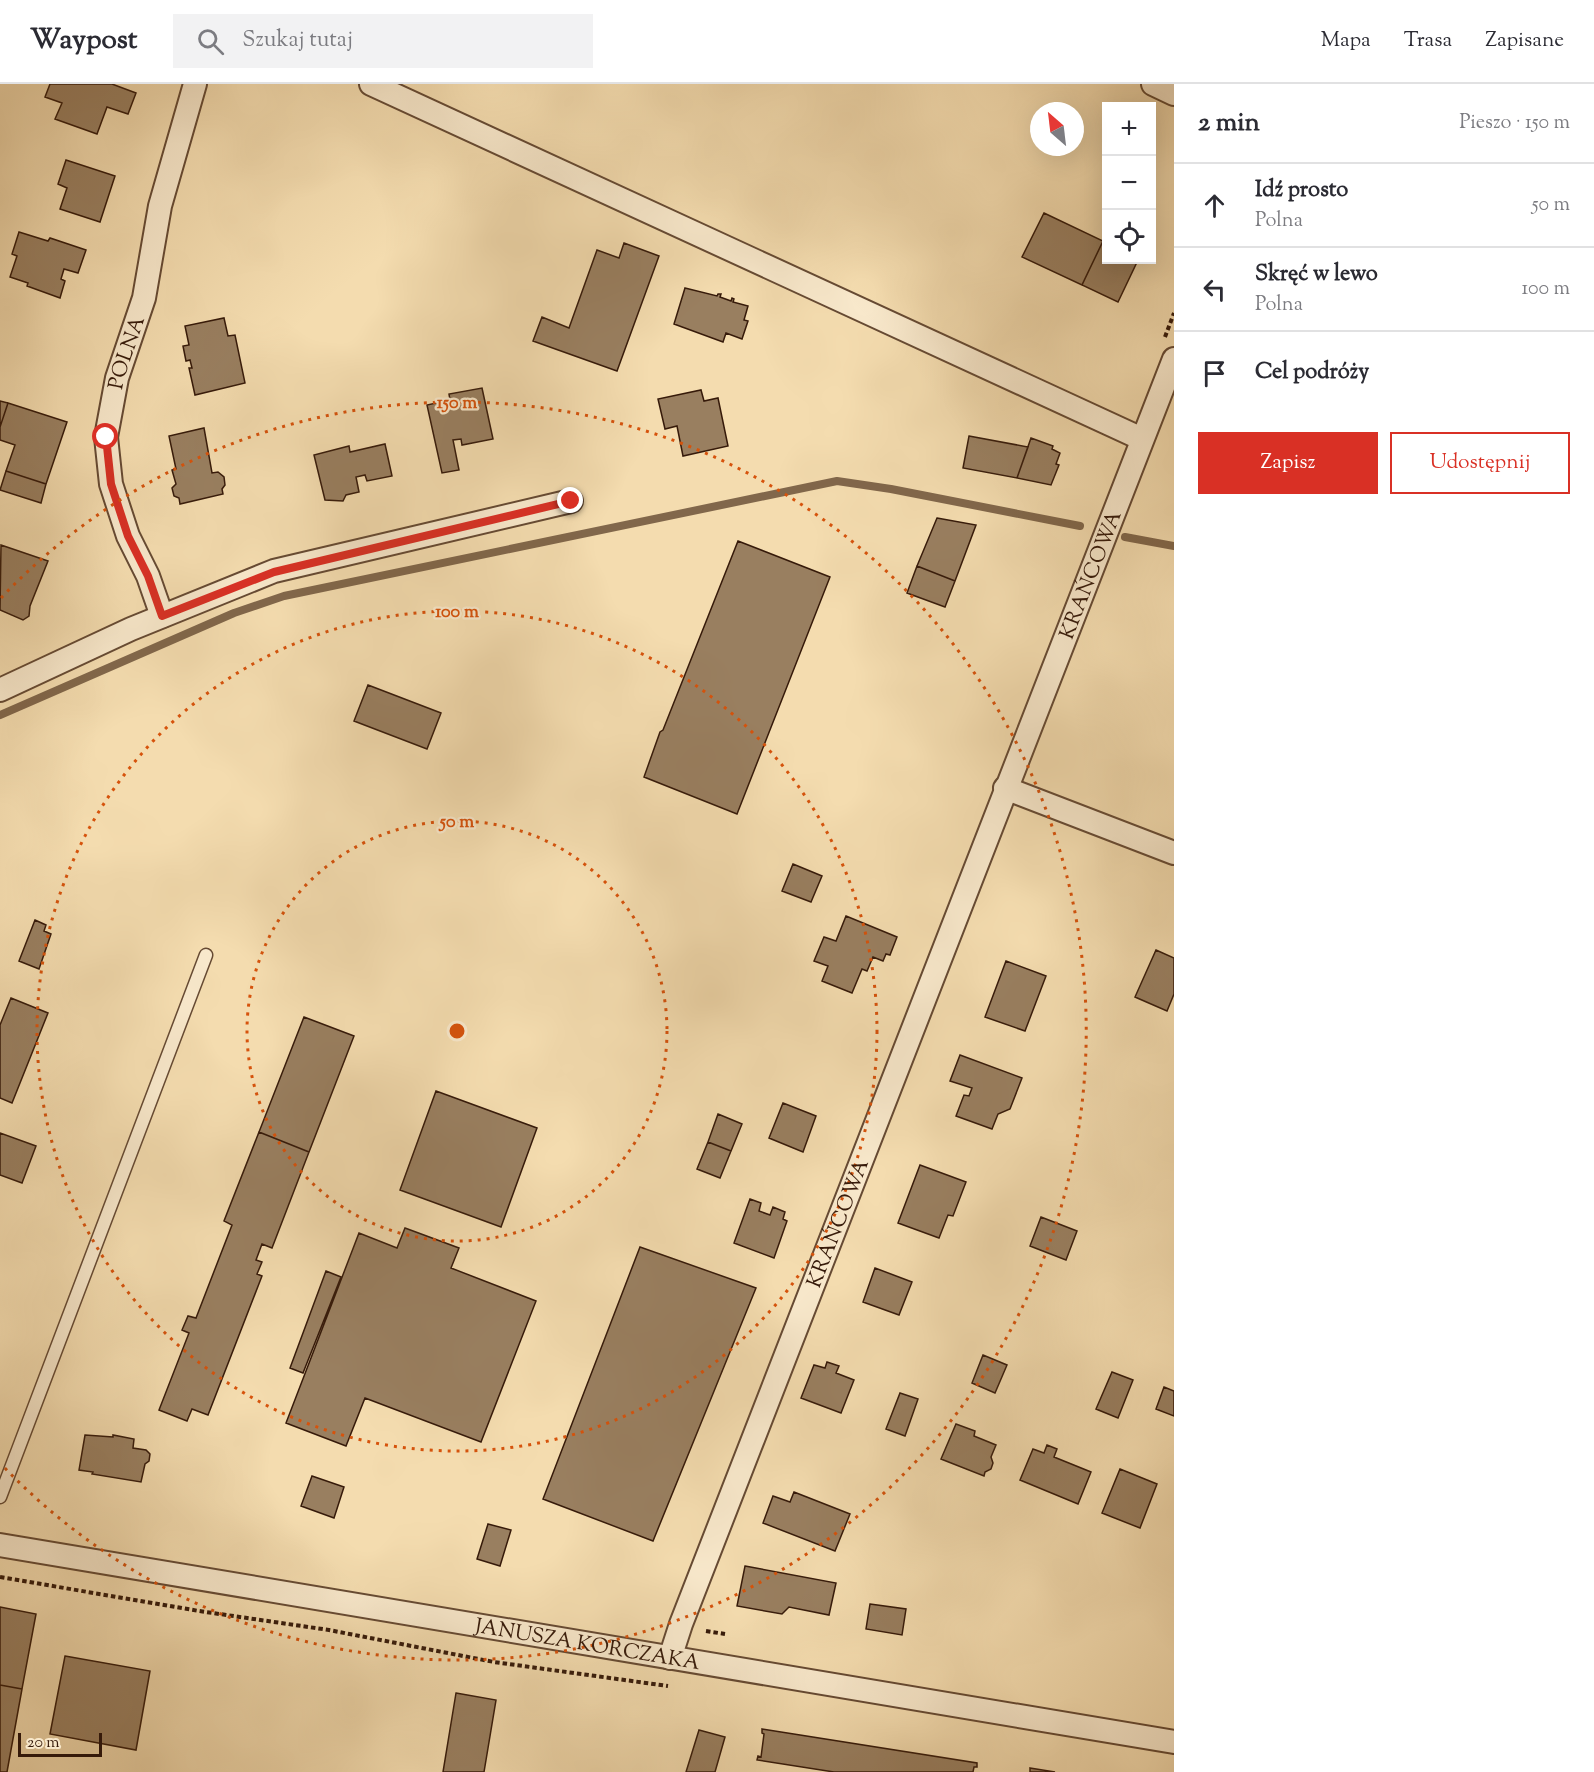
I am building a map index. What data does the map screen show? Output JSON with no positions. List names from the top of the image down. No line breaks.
{"streets":{"street":["POLNA","KRAŃCOWA","JANUSZA KORCZAKA"]},"crossings":[["KRAŃCOWA","JANUSZA KORCZAKA"]],"scale_bar":"20 m","north":"top left","page":{"header":"Waypost","search":"Szukaj tutaj","nav":["Mapa","Trasa","Zapisane"],"heading":["2 min","Pieszo · 150 m"],"map_buttons":["+","−"],"list":[["Idź prosto","Polna","50 m"],["Skręć w lewo","Polna","100 m"],"Cel podróży"],"buttons":["Zapisz","Udostępnij"],"scale":"20 m"},"rings":["150 m","100 m","50 m"]}
